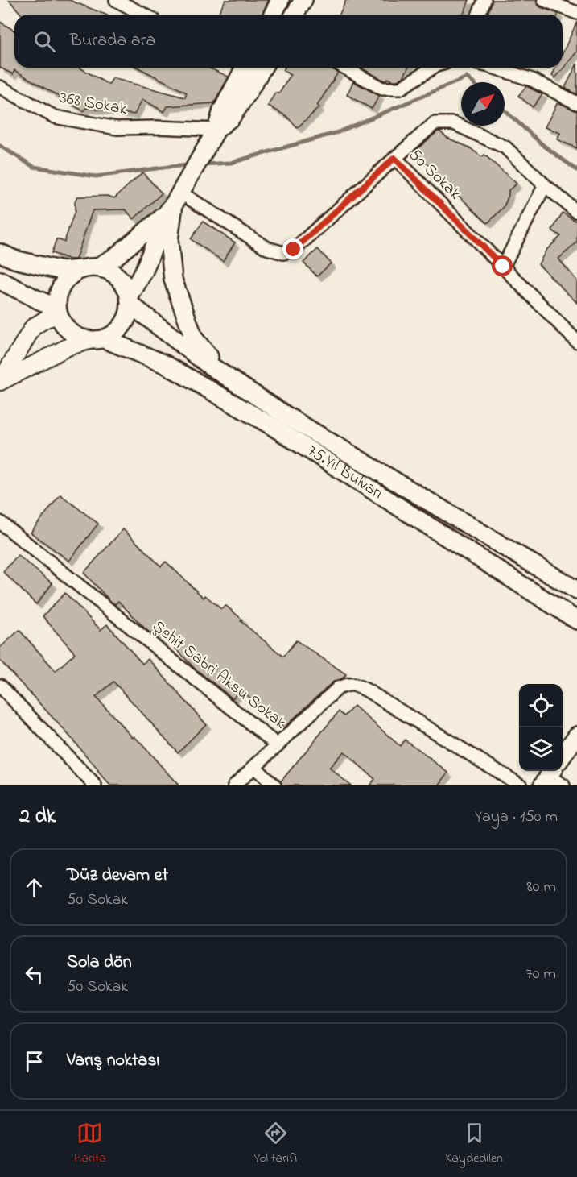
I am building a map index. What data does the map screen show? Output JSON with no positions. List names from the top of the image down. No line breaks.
{"streets":{"main road":["75.Yıl Bulvarı"],"street":["368 Sokak","50 Sokak","Şehit Sabri Aksu Sokak"]},"north":"top right","page":{"search":"Burada ara","heading":["2 dk","Yaya · 150 m"],"list":[["Düz devam et","50 Sokak","80 m"],["Sola dön","50 Sokak","70 m"],"Varış noktası"],"nav":["Harita","Yol tarifi","Kaydedilen"]}}
